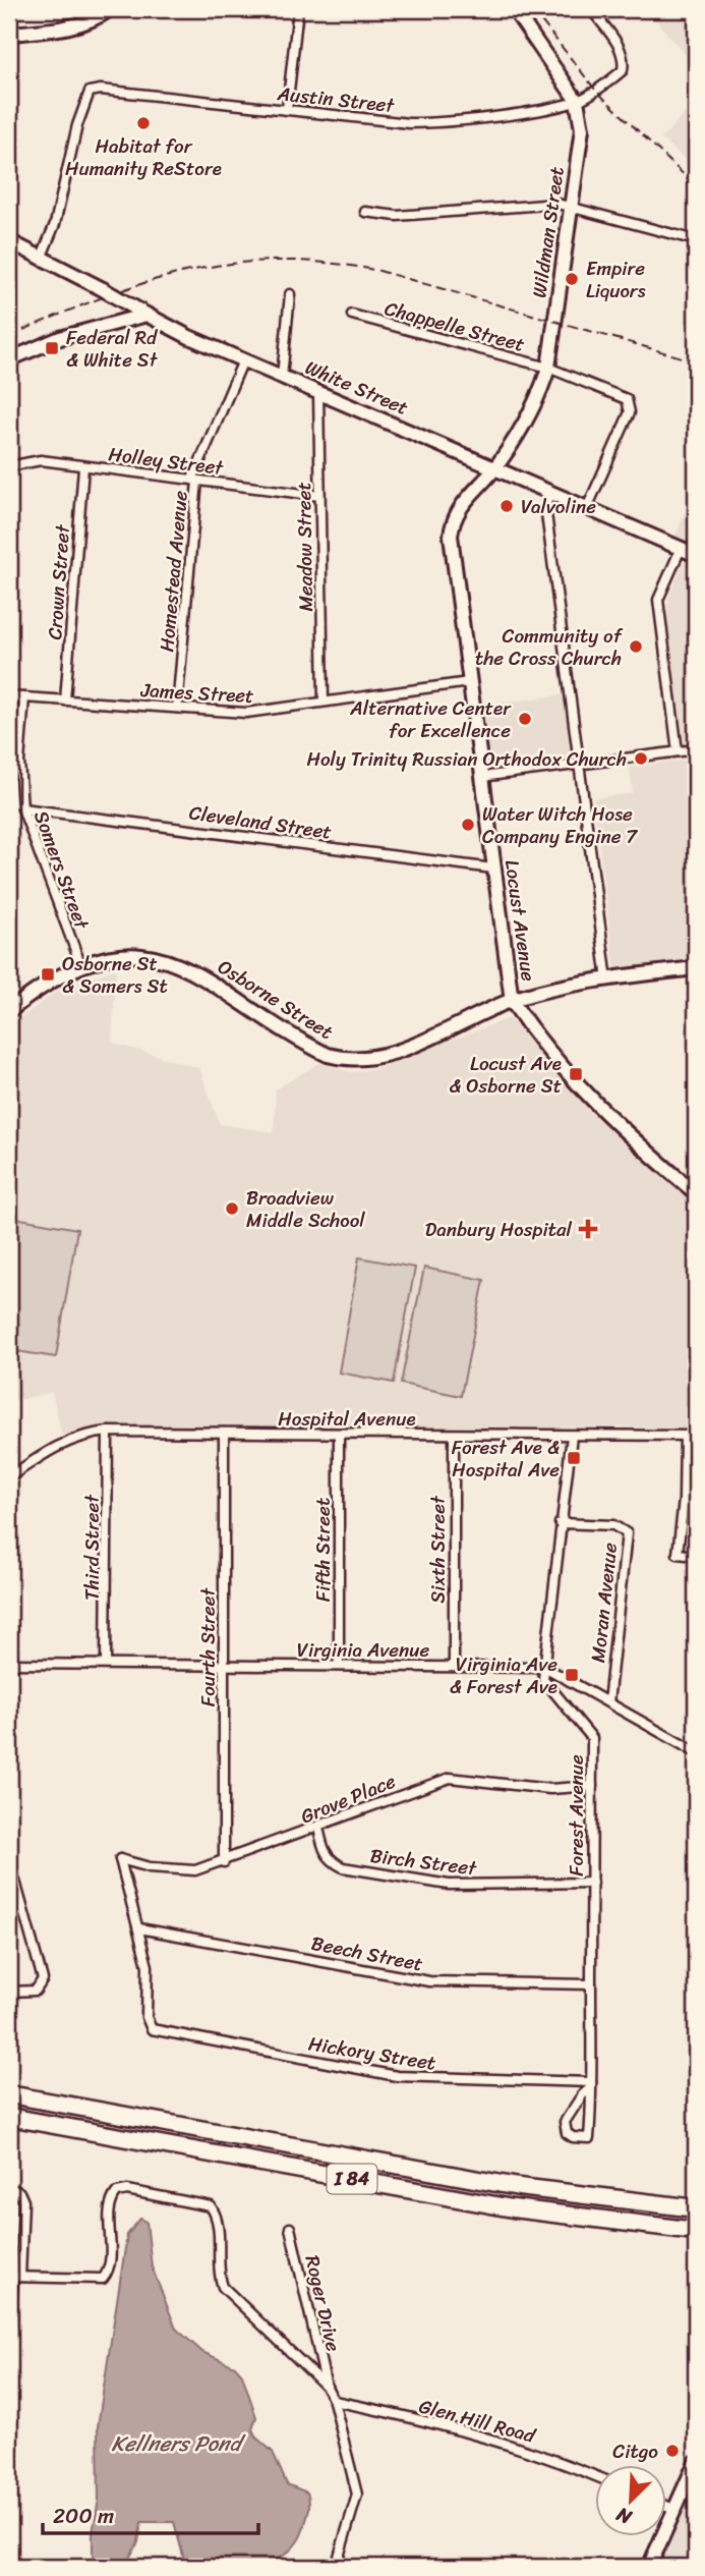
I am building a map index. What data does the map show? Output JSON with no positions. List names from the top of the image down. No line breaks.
{"streets":{"highway":["I 84"],"main road":["Wildman Street","White Street","Locust Avenue","Osborne Street"],"street":["Austin Street","Chappelle Street","Holley Street","Meadow Street","Homestead Avenue","Crown Street","James Street","Cleveland Street","Somers Street","Hospital Avenue","Third Street","Fifth Street","Sixth Street","Moran Avenue","Fourth Street","Virginia Avenue","Grove Place","Forest Avenue","Birch Street","Beech Street","Hickory Street","Roger Drive","Glen Hill Road"]},"crossings":[["Austin Street","Wildman Street"],["Austin Street","White Street"],["Wildman Street","Chappelle Street"],["Wildman Street","White Street"],["Wildman Street","Locust Avenue"],["Chappelle Street","White Street"],["White Street","Meadow Street"],["White Street","Homestead Avenue"],["White Street","Locust Avenue"],["Holley Street","Meadow Street"],["Holley Street","Homestead Avenue"],["Holley Street","Crown Street"],["Meadow Street","James Street"],["Homestead Avenue","James Street"],["Crown Street","James Street"],["James Street","Somers Street"],["James Street","Locust Avenue"],["Cleveland Street","Somers Street"],["Cleveland Street","Locust Avenue"],["Somers Street","Osborne Street"],["Locust Avenue","Osborne Street"],["Hospital Avenue","Third Street"],["Hospital Avenue","Fifth Street"],["Hospital Avenue","Sixth Street"],["Hospital Avenue","Fourth Street"],["Hospital Avenue","Forest Avenue"],["Third Street","Virginia Avenue"],["Fifth Street","Virginia Avenue"],["Sixth Street","Virginia Avenue"],["Moran Avenue","Virginia Avenue"],["Moran Avenue","Forest Avenue"],["Fourth Street","Virginia Avenue"],["Fourth Street","Grove Place"],["Virginia Avenue","Forest Avenue"],["Grove Place","Forest Avenue"],["Grove Place","Birch Street"],["Grove Place","Beech Street"],["Grove Place","Hickory Street"],["Forest Avenue","Birch Street"],["Forest Avenue","Beech Street"],["Forest Avenue","Hickory Street"],["Beech Street","Hickory Street"]],"water":["Kellners Pond"],"places":{"other":["Habitat for Humanity ReStore","Empire Liquors","Valvoline","Community of the Cross Church","Alternative Center for Excellence","Holy Trinity Russian Orthodox Church","Water Witch Hose Company Engine 7","Broadview Middle School","Citgo"],"transit":["Federal Rd & White St","Osborne St & Somers St","Locust Ave & Osborne St","Forest Ave & Hospital Ave","Virginia Ave & Forest Ave"],"health":["Danbury Hospital"]},"scale_bar":"200 m","north":"bottom left"}
